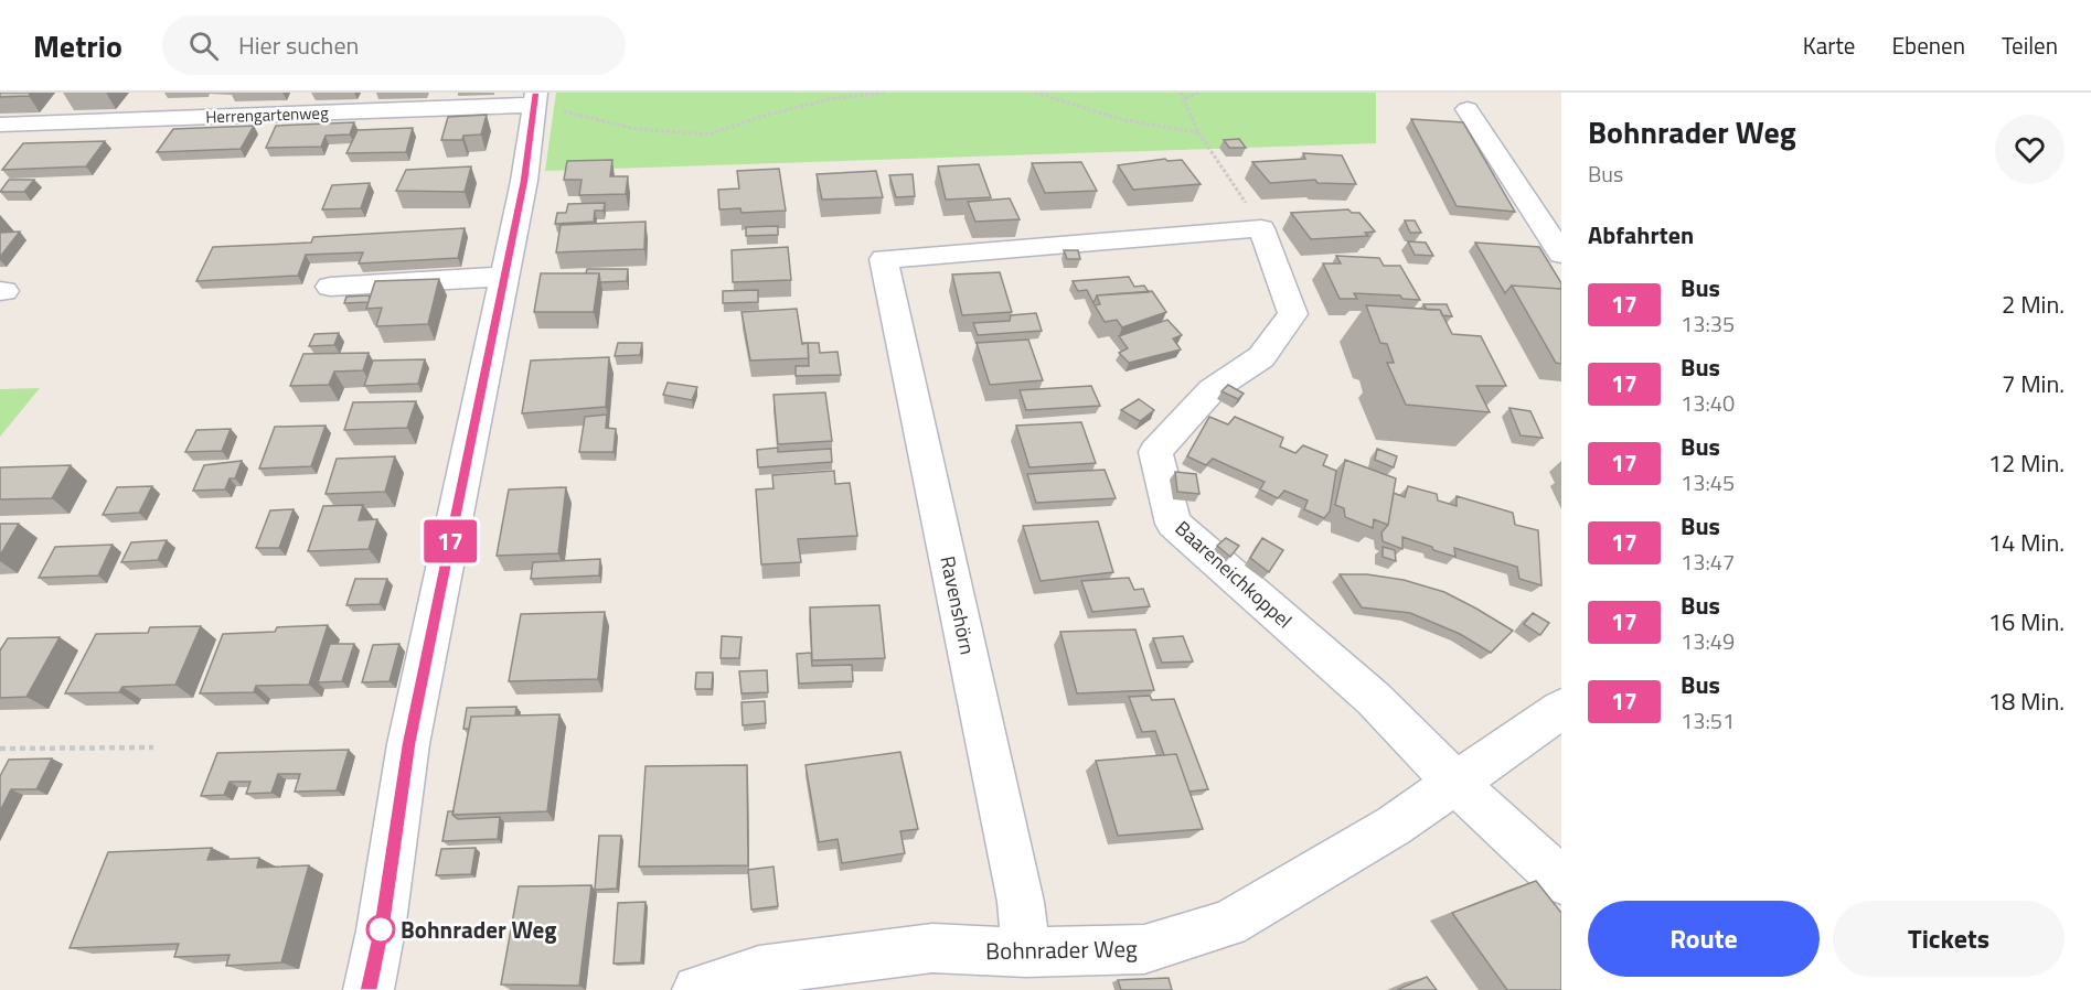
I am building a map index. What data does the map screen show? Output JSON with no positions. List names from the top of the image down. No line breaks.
{"streets":{"street":["Herrengartenweg","Baareneichkoppel","Ravenshörn","Bohnrader Weg"]},"crossings":[["Baareneichkoppel","Ravenshörn"],["Baareneichkoppel","Bohnrader Weg"],["Ravenshörn","Bohnrader Weg"]],"places":["Bohnrader Weg"],"lines":["bus line 17"],"page":{"header":"Metrio","search":"Hier suchen","nav":["Karte","Ebenen","Teilen"],"on_map":"17","heading":[["Bohnrader Weg","Bus"],"Abfahrten"],"list":[{"mark":"17","name":"Bus","note":"13:35","value":"2 Min."},{"mark":"17","name":"Bus","note":"13:40","value":"7 Min."},{"mark":"17","name":"Bus","note":"13:45","value":"12 Min."},{"mark":"17","name":"Bus","note":"13:47","value":"14 Min."},{"mark":"17","name":"Bus","note":"13:49","value":"16 Min."},{"mark":"17","name":"Bus","note":"13:51","value":"18 Min."}],"buttons":["Route","Tickets"]}}
